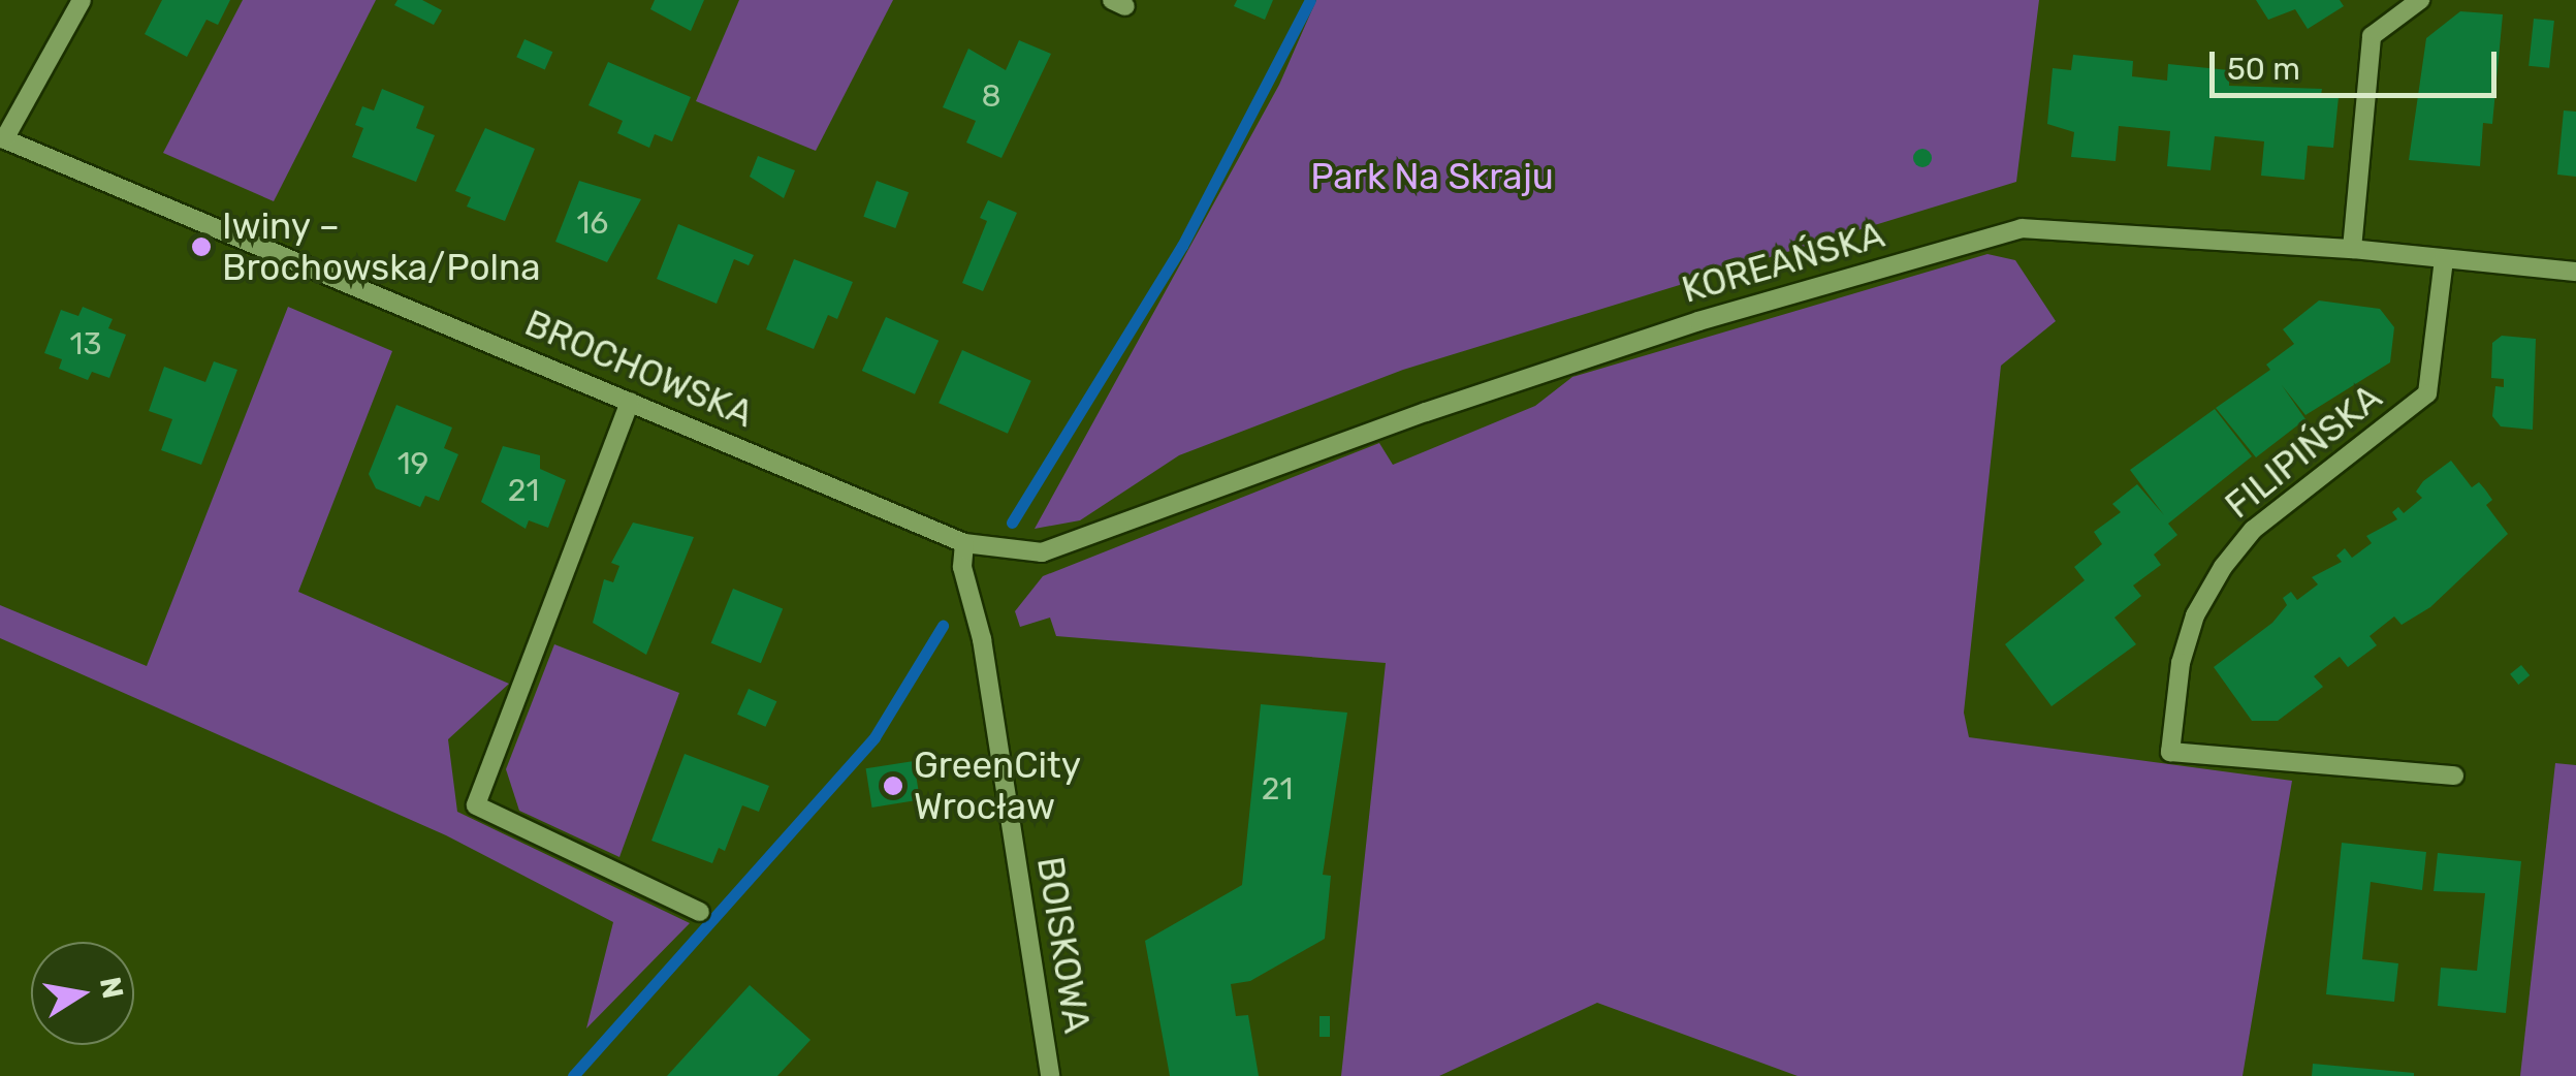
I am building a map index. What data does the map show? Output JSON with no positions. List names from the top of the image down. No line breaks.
{"streets":{"street":["KOREAŃSKA","BROCHOWSKA","FILIPIŃSKA","BOISKOWA"]},"crossings":[["KOREAŃSKA","BROCHOWSKA"],["KOREAŃSKA","FILIPIŃSKA"],["BROCHOWSKA","BOISKOWA"]],"parks":["Park Na Skraju"],"places":["Iwiny – Brochowska/Polna","GreenCity Wrocław"],"house_numbers":["8","16","13","19","21","21"],"scale_bar":"50 m","north":"right"}
